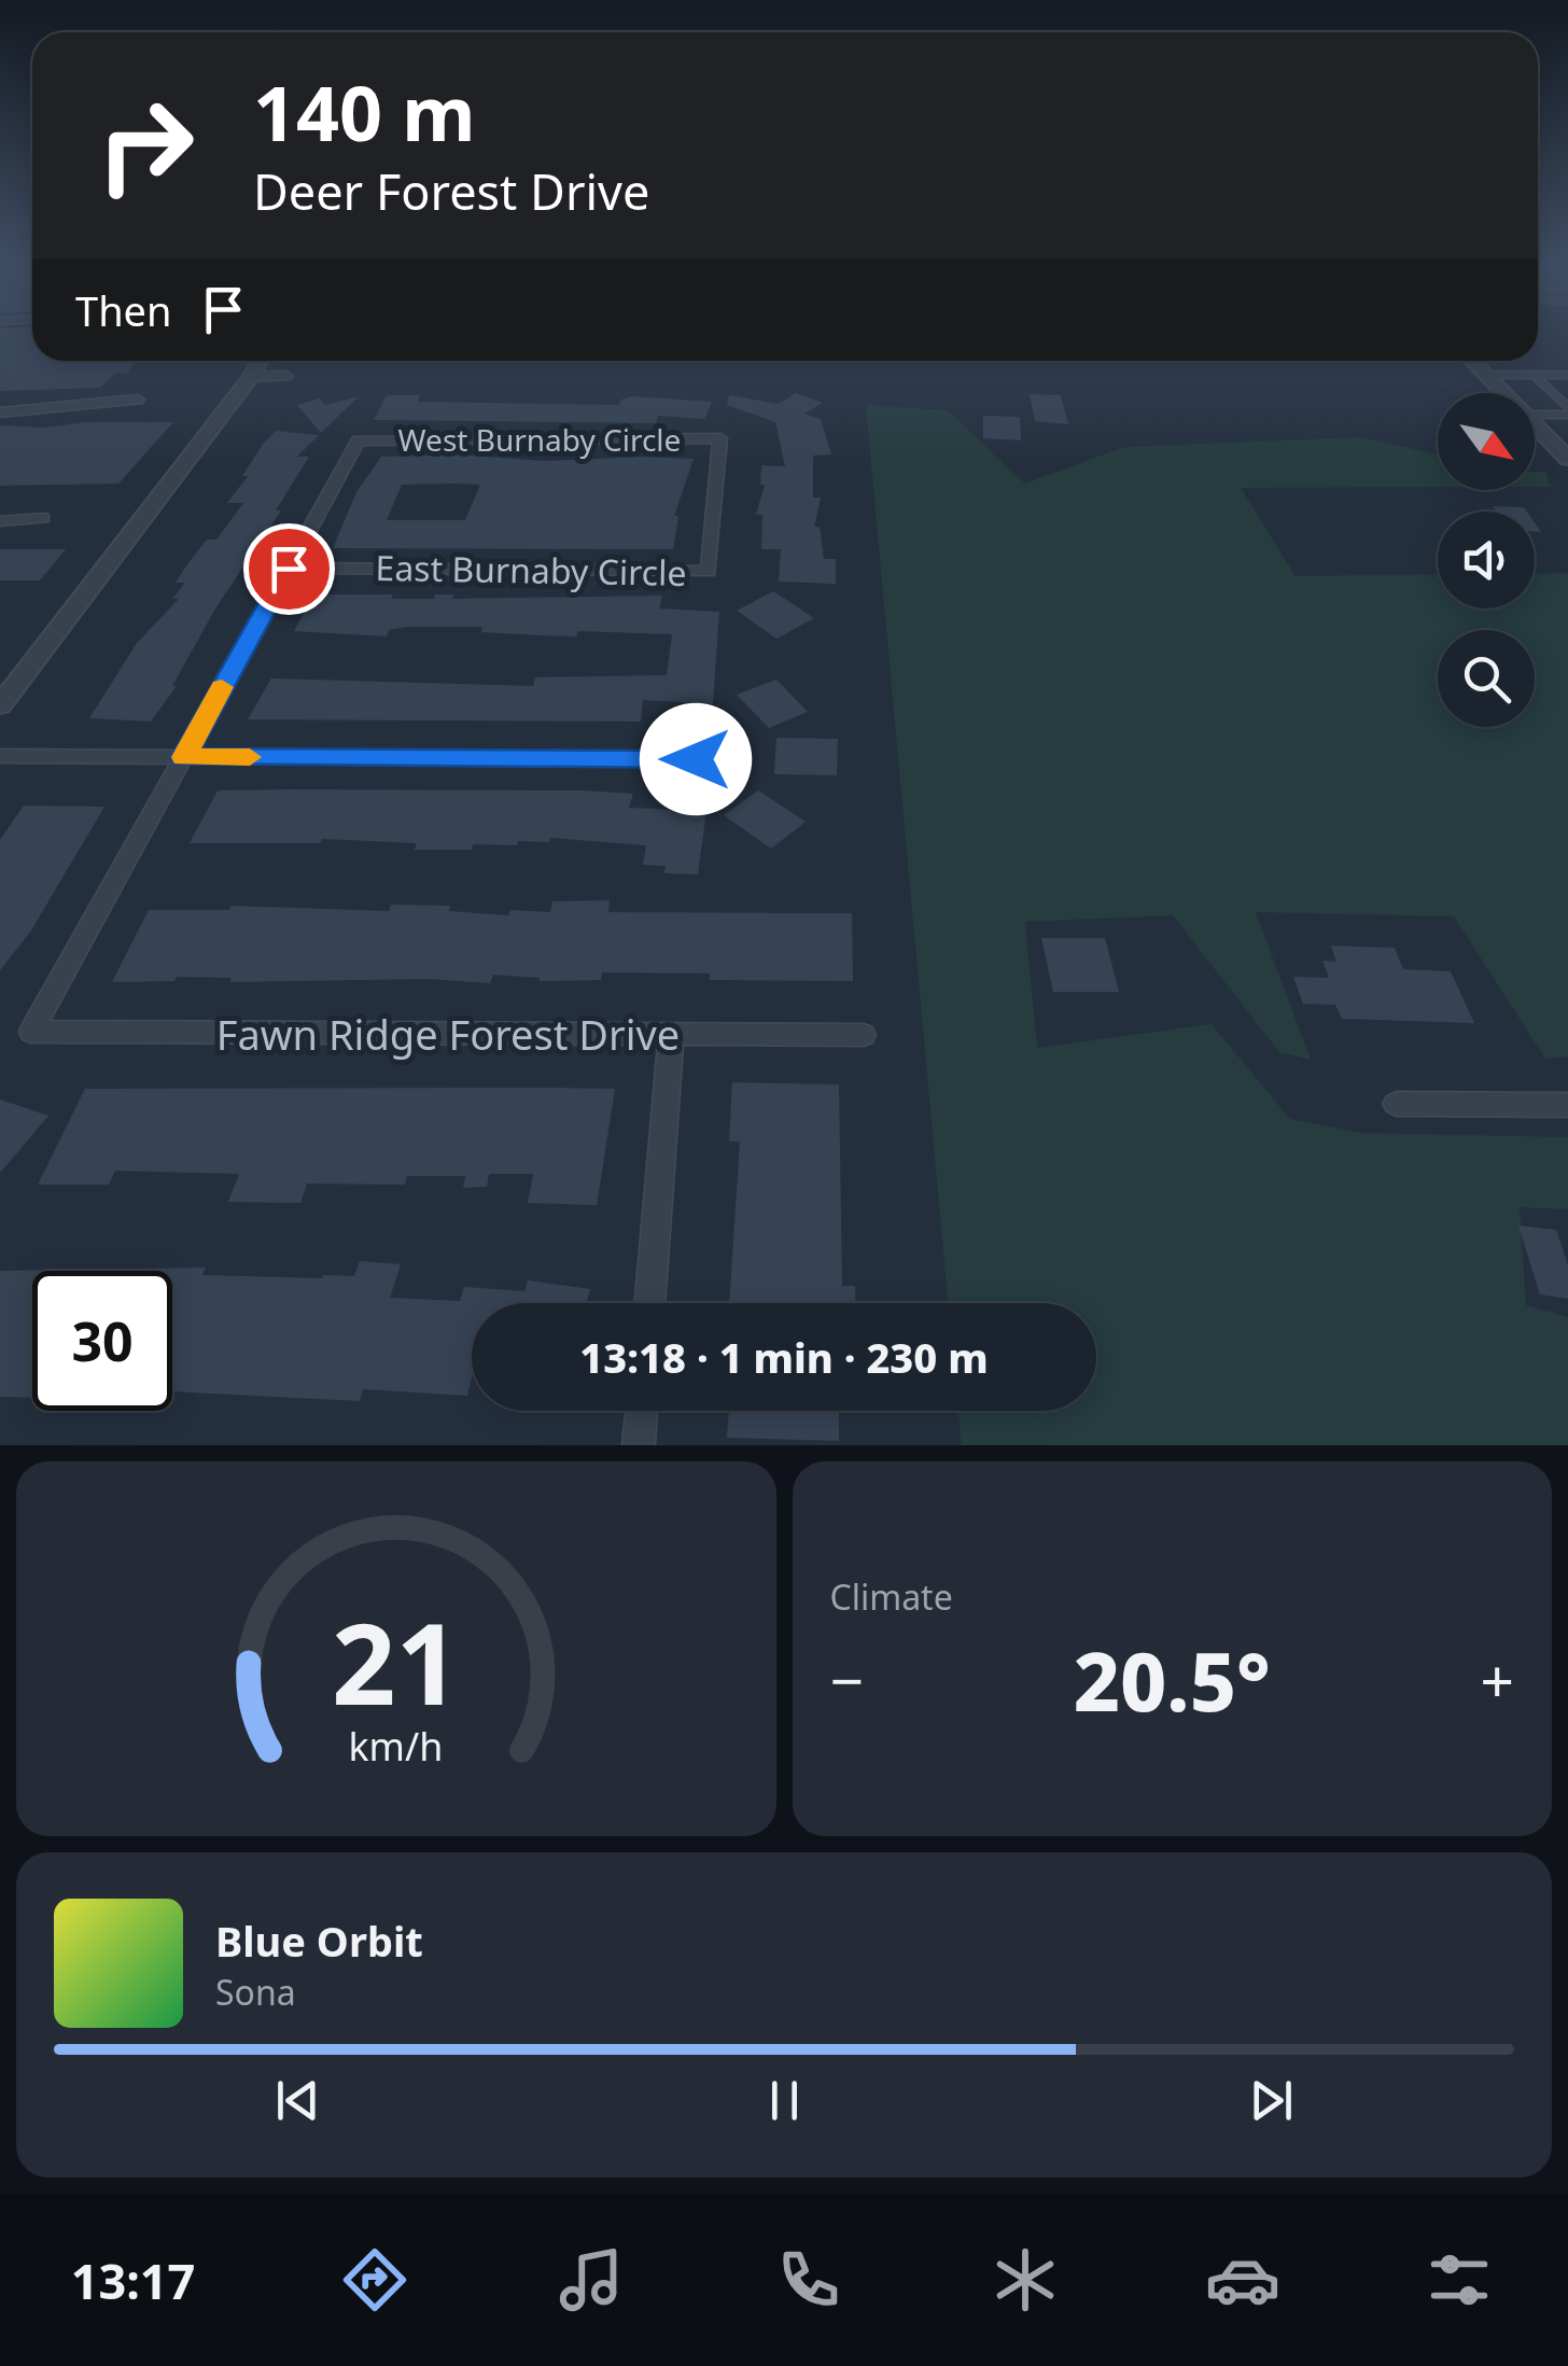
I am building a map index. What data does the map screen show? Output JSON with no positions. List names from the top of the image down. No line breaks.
{"streets":{"street":["West Burnaby Circle","East Burnaby Circle","Fawn Ridge Forest Drive"]},"crossings":[["West Burnaby Circle","East Burnaby Circle"]],"north":"bottom right","page":{"turn":["140 m","Deer Forest Drive"],"then":"Then","limit":"30","trip":"13:18 · 1 min · 230 m","tile":"Climate","heat":["−","20.5°","+"],"song":["Blue Orbit","Sona"],"tabs":"13:17","gauge":["21","km/h"]}}
